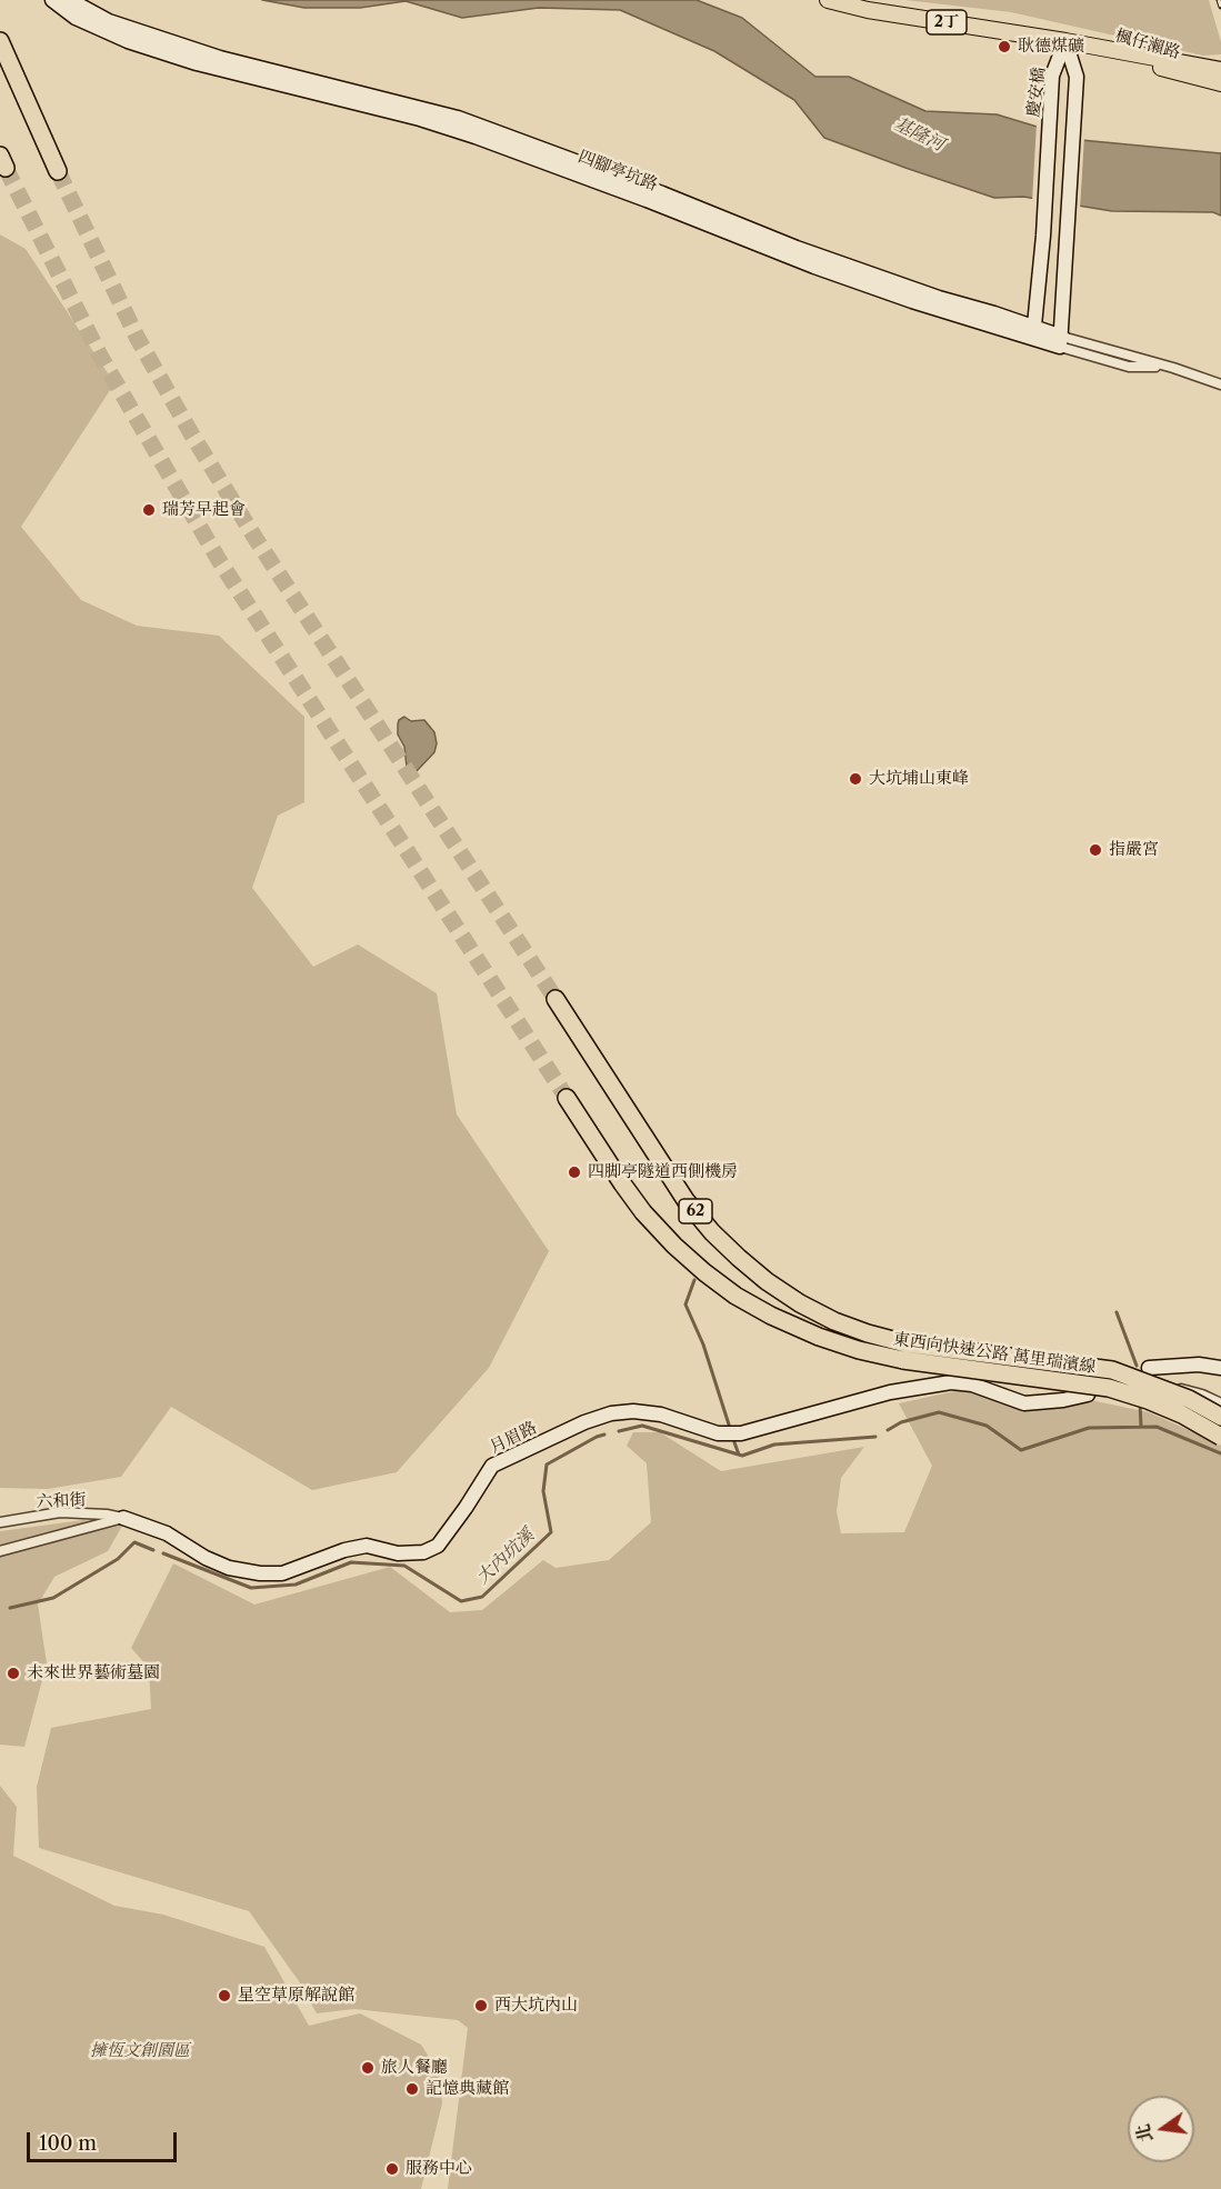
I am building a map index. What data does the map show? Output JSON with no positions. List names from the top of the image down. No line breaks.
{"streets":{"highway":["62","東西向快速公路 萬里瑞濱線"],"main road":["2丁","楓仔瀨路"],"street":["慶安橋","四腳亭坑路","月眉路","六和街"]},"crossings":[["楓仔瀨路","慶安橋"],["慶安橋","四腳亭坑路"],["月眉路","六和街"]],"water":["基隆河","大內坑溪"],"parks":["擁恆文創園區"],"places":["耿德煤礦","瑞芳早起會","大坑埔山東峰","指嚴宮","四脚亭隧道西側機房","未來世界藝術墓園","星空草原解說館","西大坑內山","旅人餐廳","記憶典藏館","服務中心"],"scale_bar":"100 m","north":"left"}
